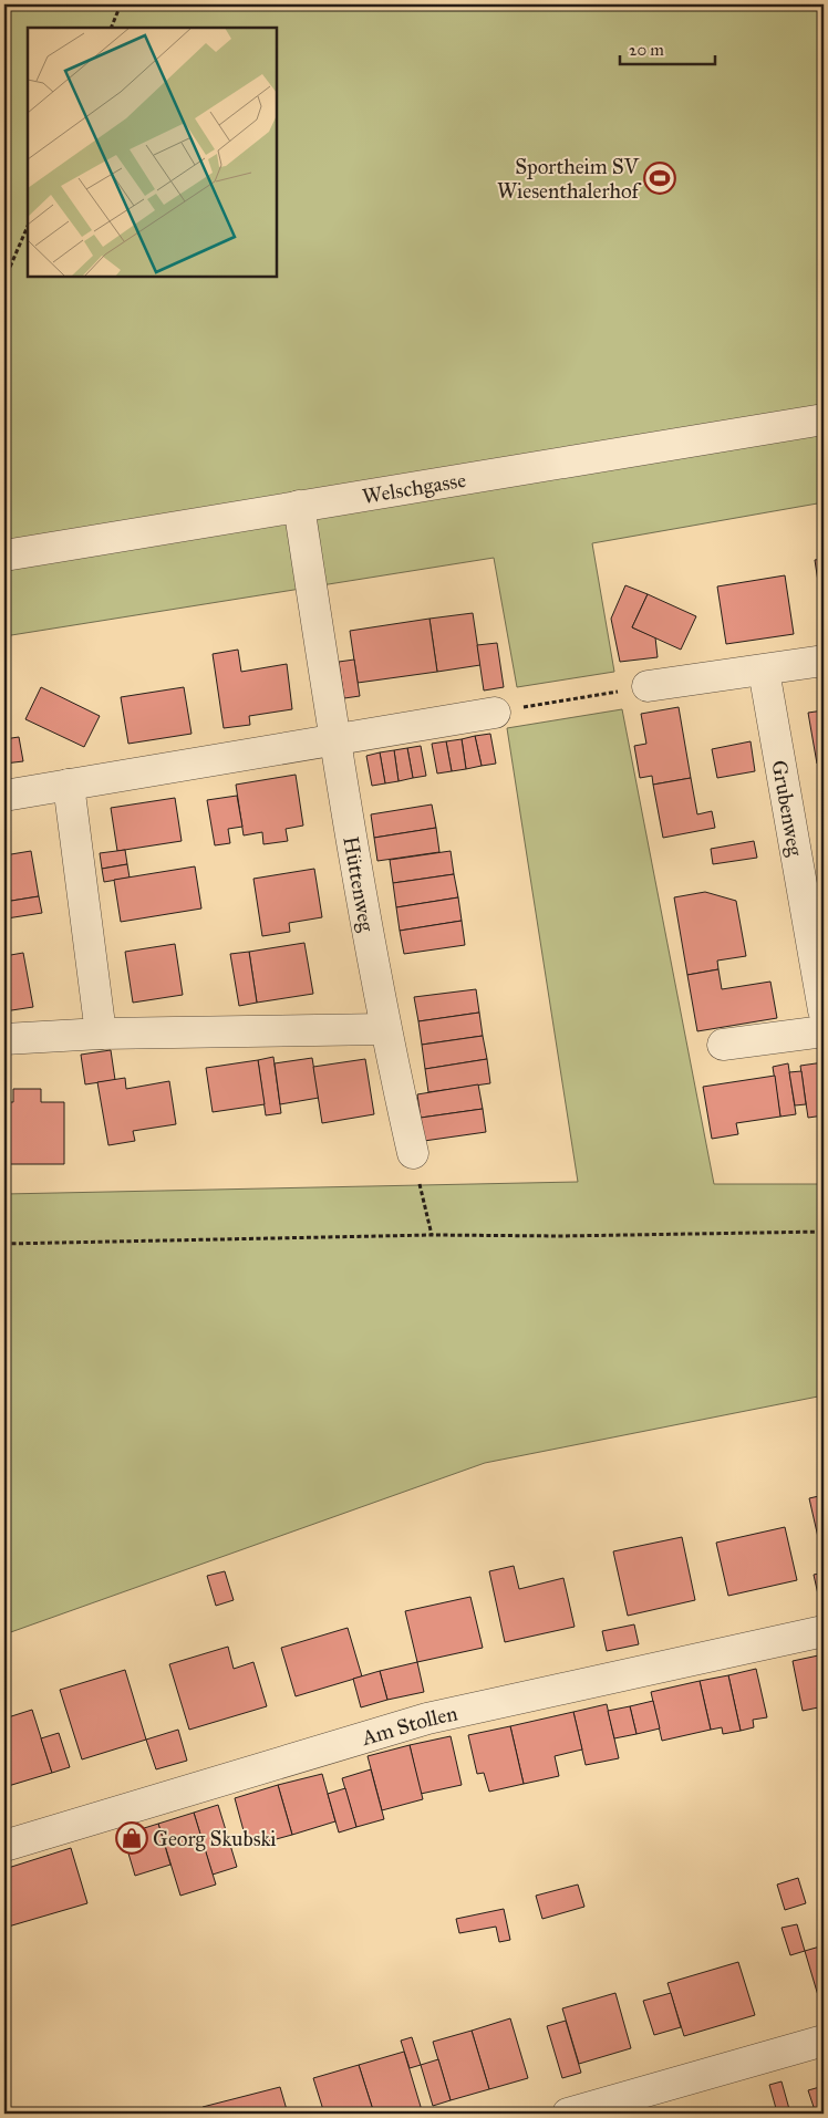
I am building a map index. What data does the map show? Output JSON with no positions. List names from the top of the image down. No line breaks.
{"streets":{"street":["Welschgasse","Grubenweg","Hüttenweg","Am Stollen"]},"crossings":[["Welschgasse","Hüttenweg"]],"places":{"sports":["Sportheim SV Wiesenthalerhof"],"shop":["Georg Skubski"]},"scale_bar":"20 m"}
